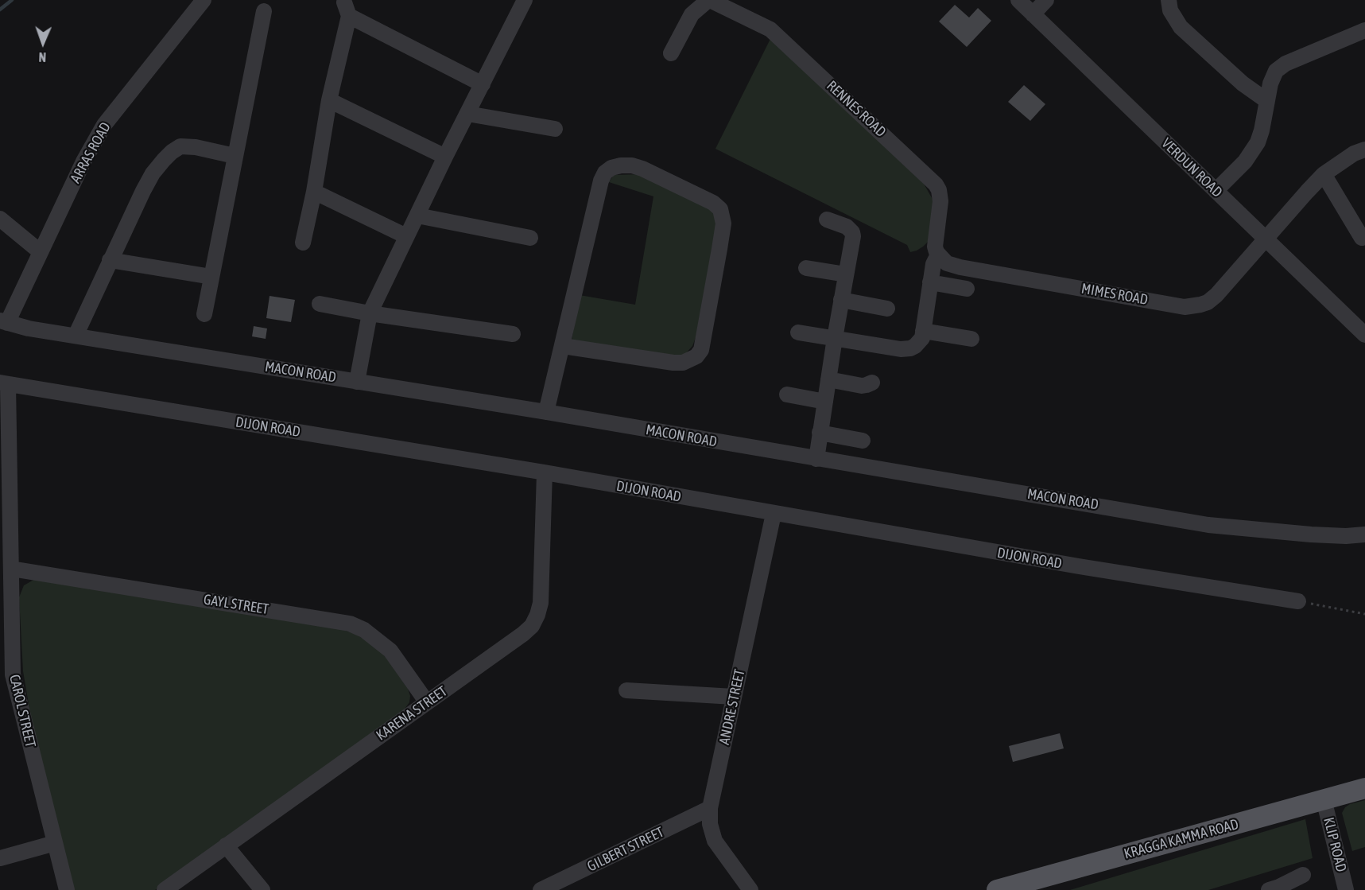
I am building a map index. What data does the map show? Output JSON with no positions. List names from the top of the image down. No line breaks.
{"streets":{"main road":["KRAGGA KAMMA ROAD"],"street":["RENNES ROAD","ARRAS ROAD","VERDUN ROAD","MIMES ROAD","MACON ROAD","DIJON ROAD","GAYL STREET","ANDRE STREET","CAROL STREET","KARENA STREET","KLIP ROAD","GILBERT STREET"]},"crossings":[["RENNES ROAD","MIMES ROAD"],["ARRAS ROAD","MACON ROAD"],["VERDUN ROAD","MIMES ROAD"],["DIJON ROAD","ANDRE STREET"],["DIJON ROAD","CAROL STREET"],["DIJON ROAD","KARENA STREET"],["GAYL STREET","CAROL STREET"],["GAYL STREET","KARENA STREET"],["ANDRE STREET","GILBERT STREET"],["KRAGGA KAMMA ROAD","KLIP ROAD"]],"north":"bottom"}
